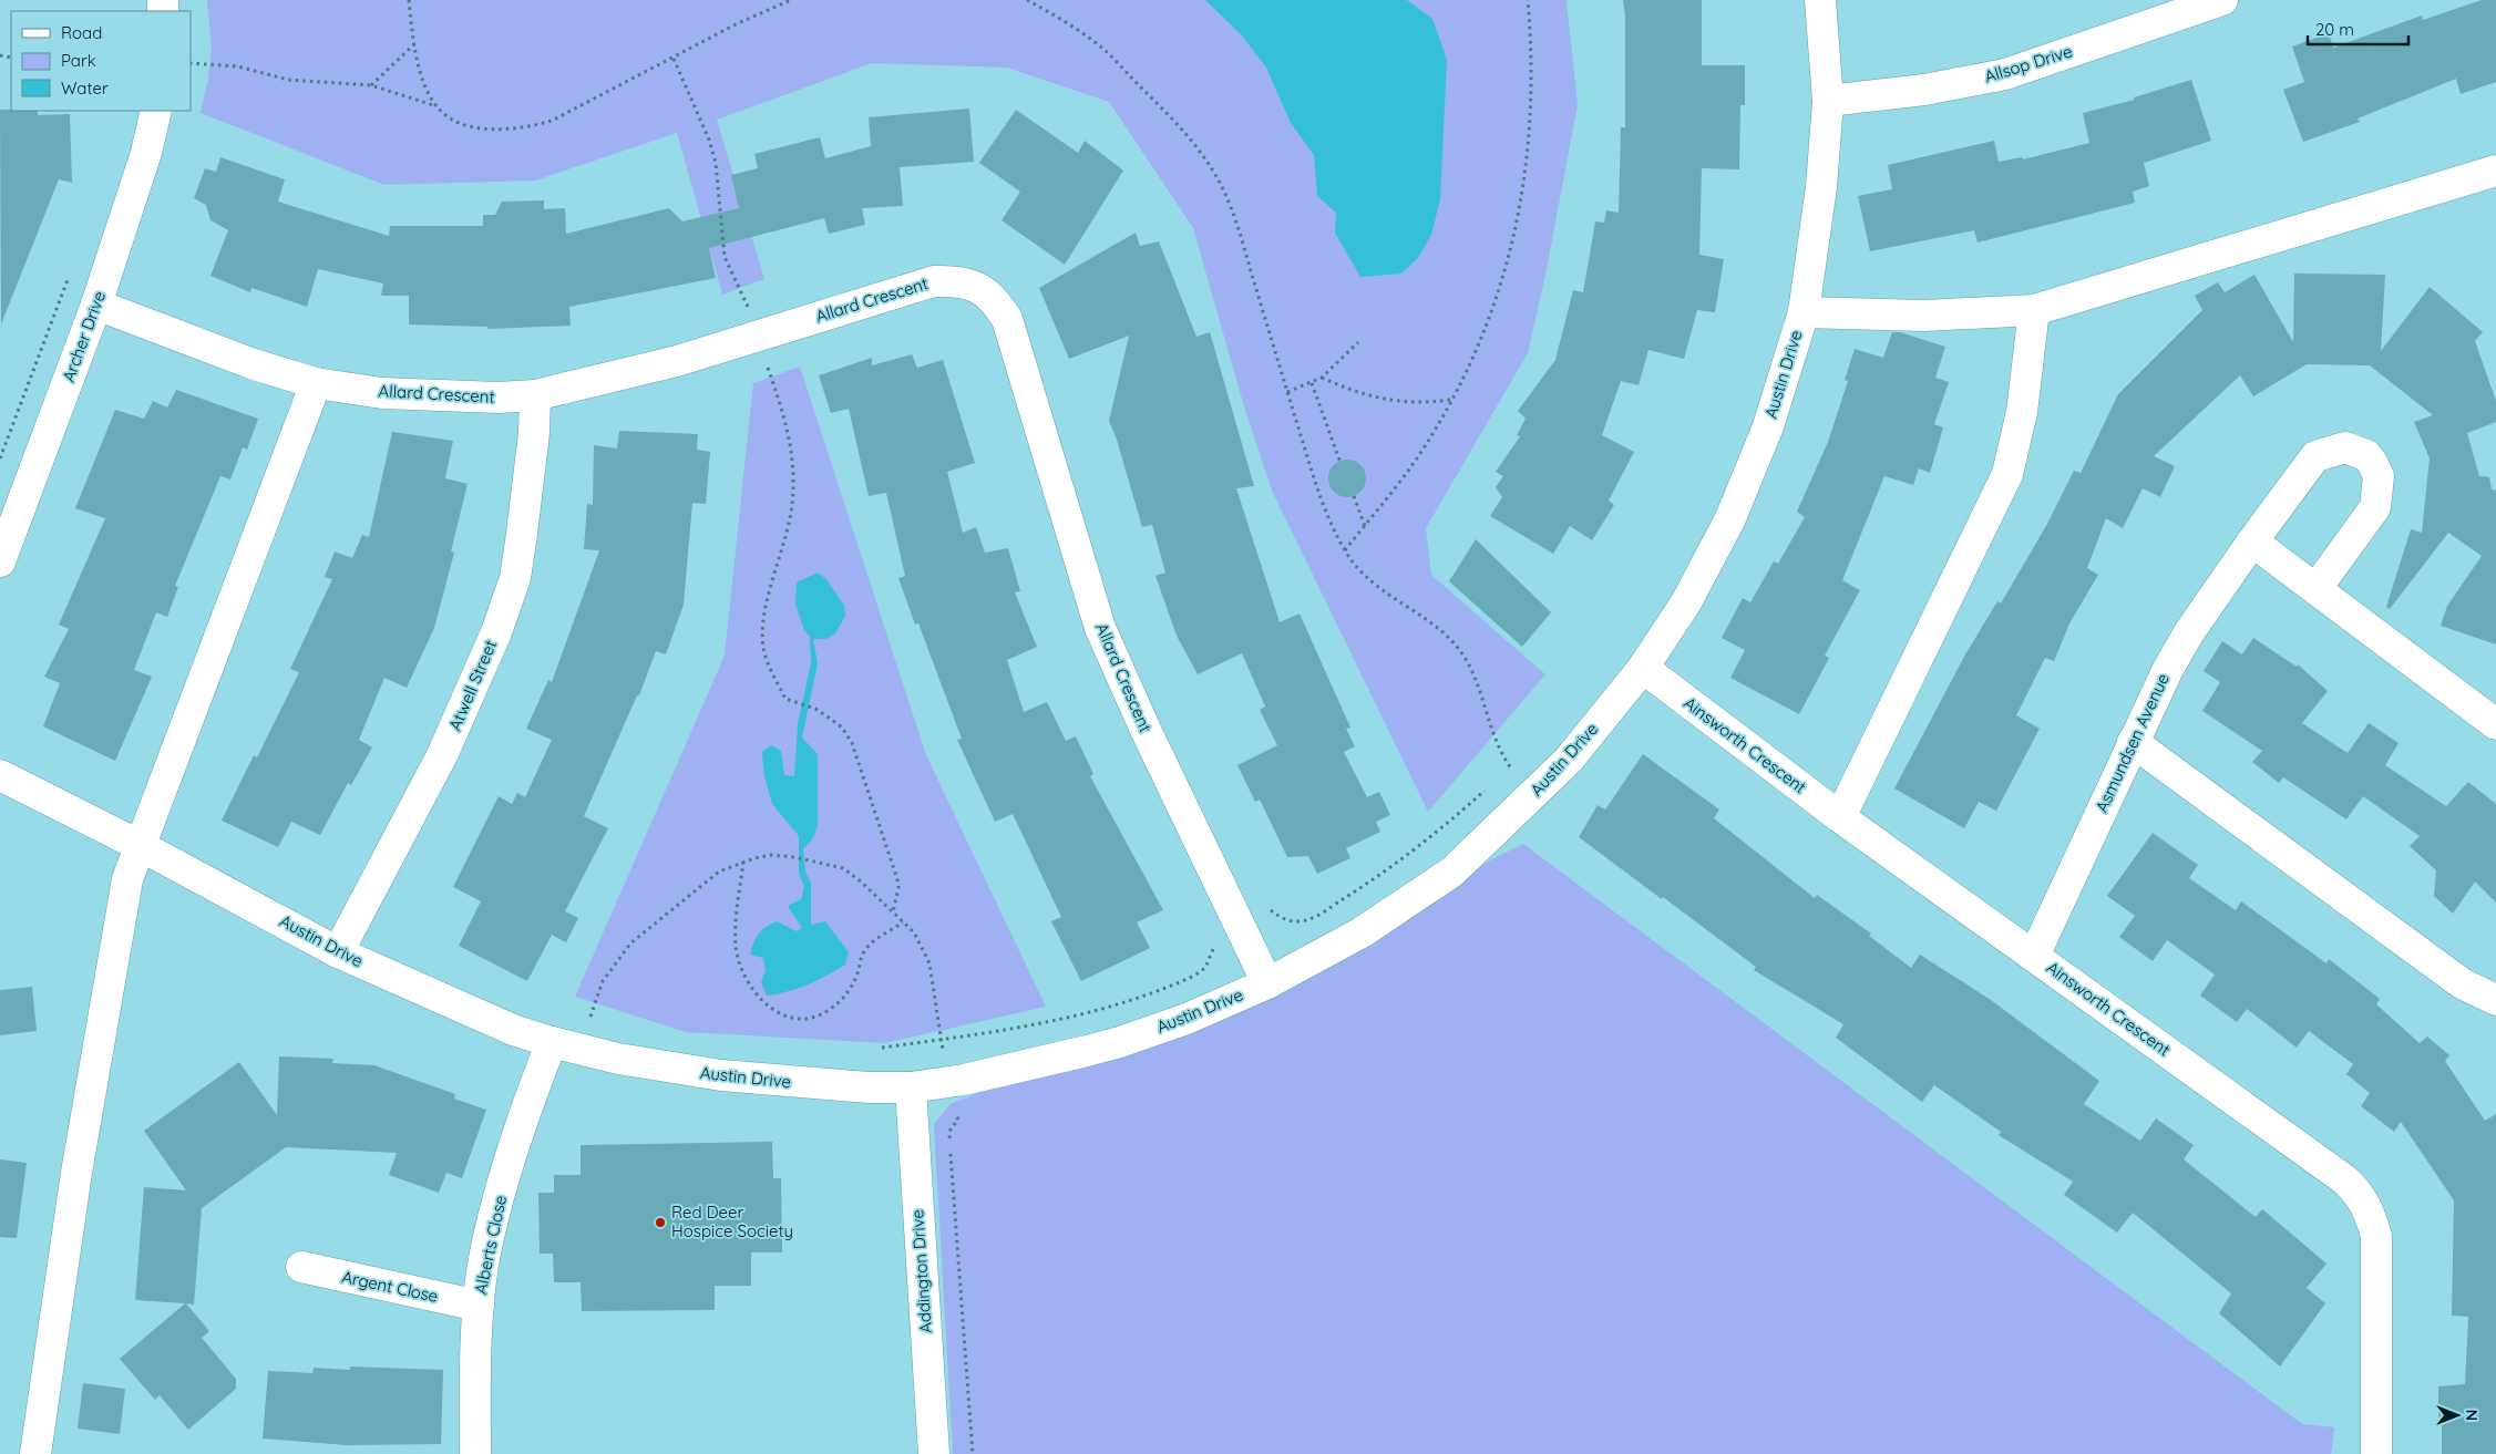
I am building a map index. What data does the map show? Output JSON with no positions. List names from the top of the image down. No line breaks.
{"streets":{"street":["Allsop Drive","Allard Crescent","Archer Drive","Austin Drive","Atwell Street","Asmundsen Avenue","Ainsworth Crescent","Alberts Close","Addington Drive","Argent Close"]},"crossings":[["Allsop Drive","Austin Drive"],["Allard Crescent","Archer Drive"],["Allard Crescent","Austin Drive"],["Allard Crescent","Atwell Street"],["Austin Drive","Atwell Street"],["Austin Drive","Ainsworth Crescent"],["Austin Drive","Alberts Close"],["Austin Drive","Addington Drive"],["Asmundsen Avenue","Ainsworth Crescent"],["Alberts Close","Argent Close"]],"places":["Red Deer Hospice Society"],"legend":["Road","Park","Water"],"scale_bar":"20 m","north":"right"}
